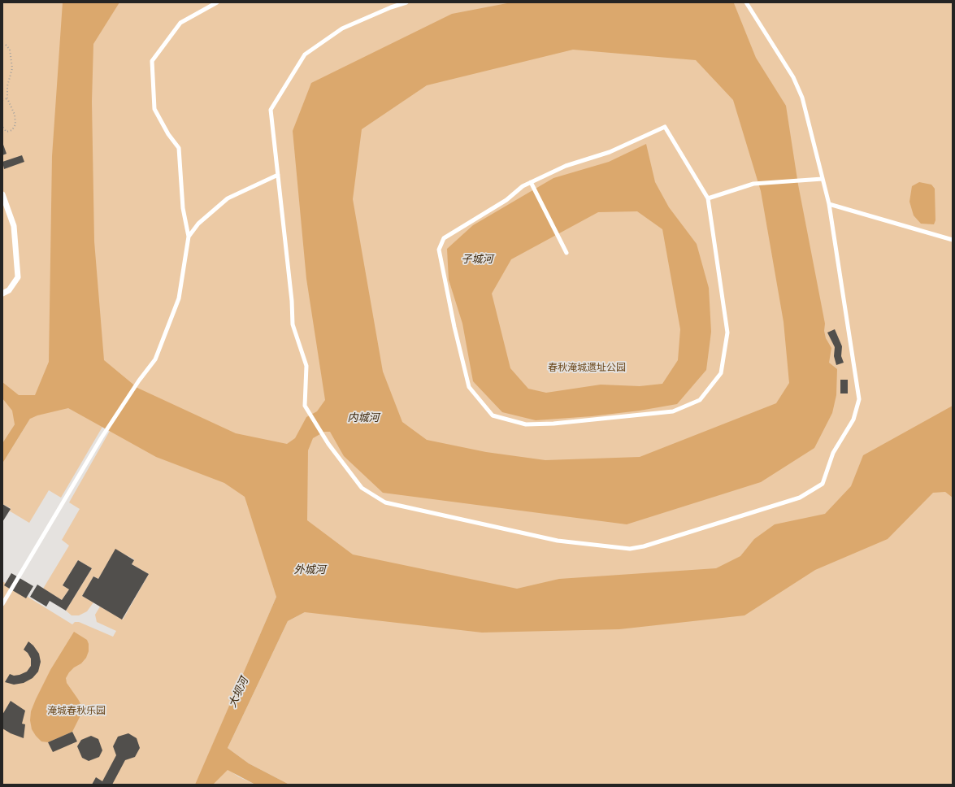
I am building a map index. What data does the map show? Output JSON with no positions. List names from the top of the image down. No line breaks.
{"water":["子城河","内城河","外城河","大坝河"],"parks":["春秋淹城遗址公园","淹城春秋乐园"]}
